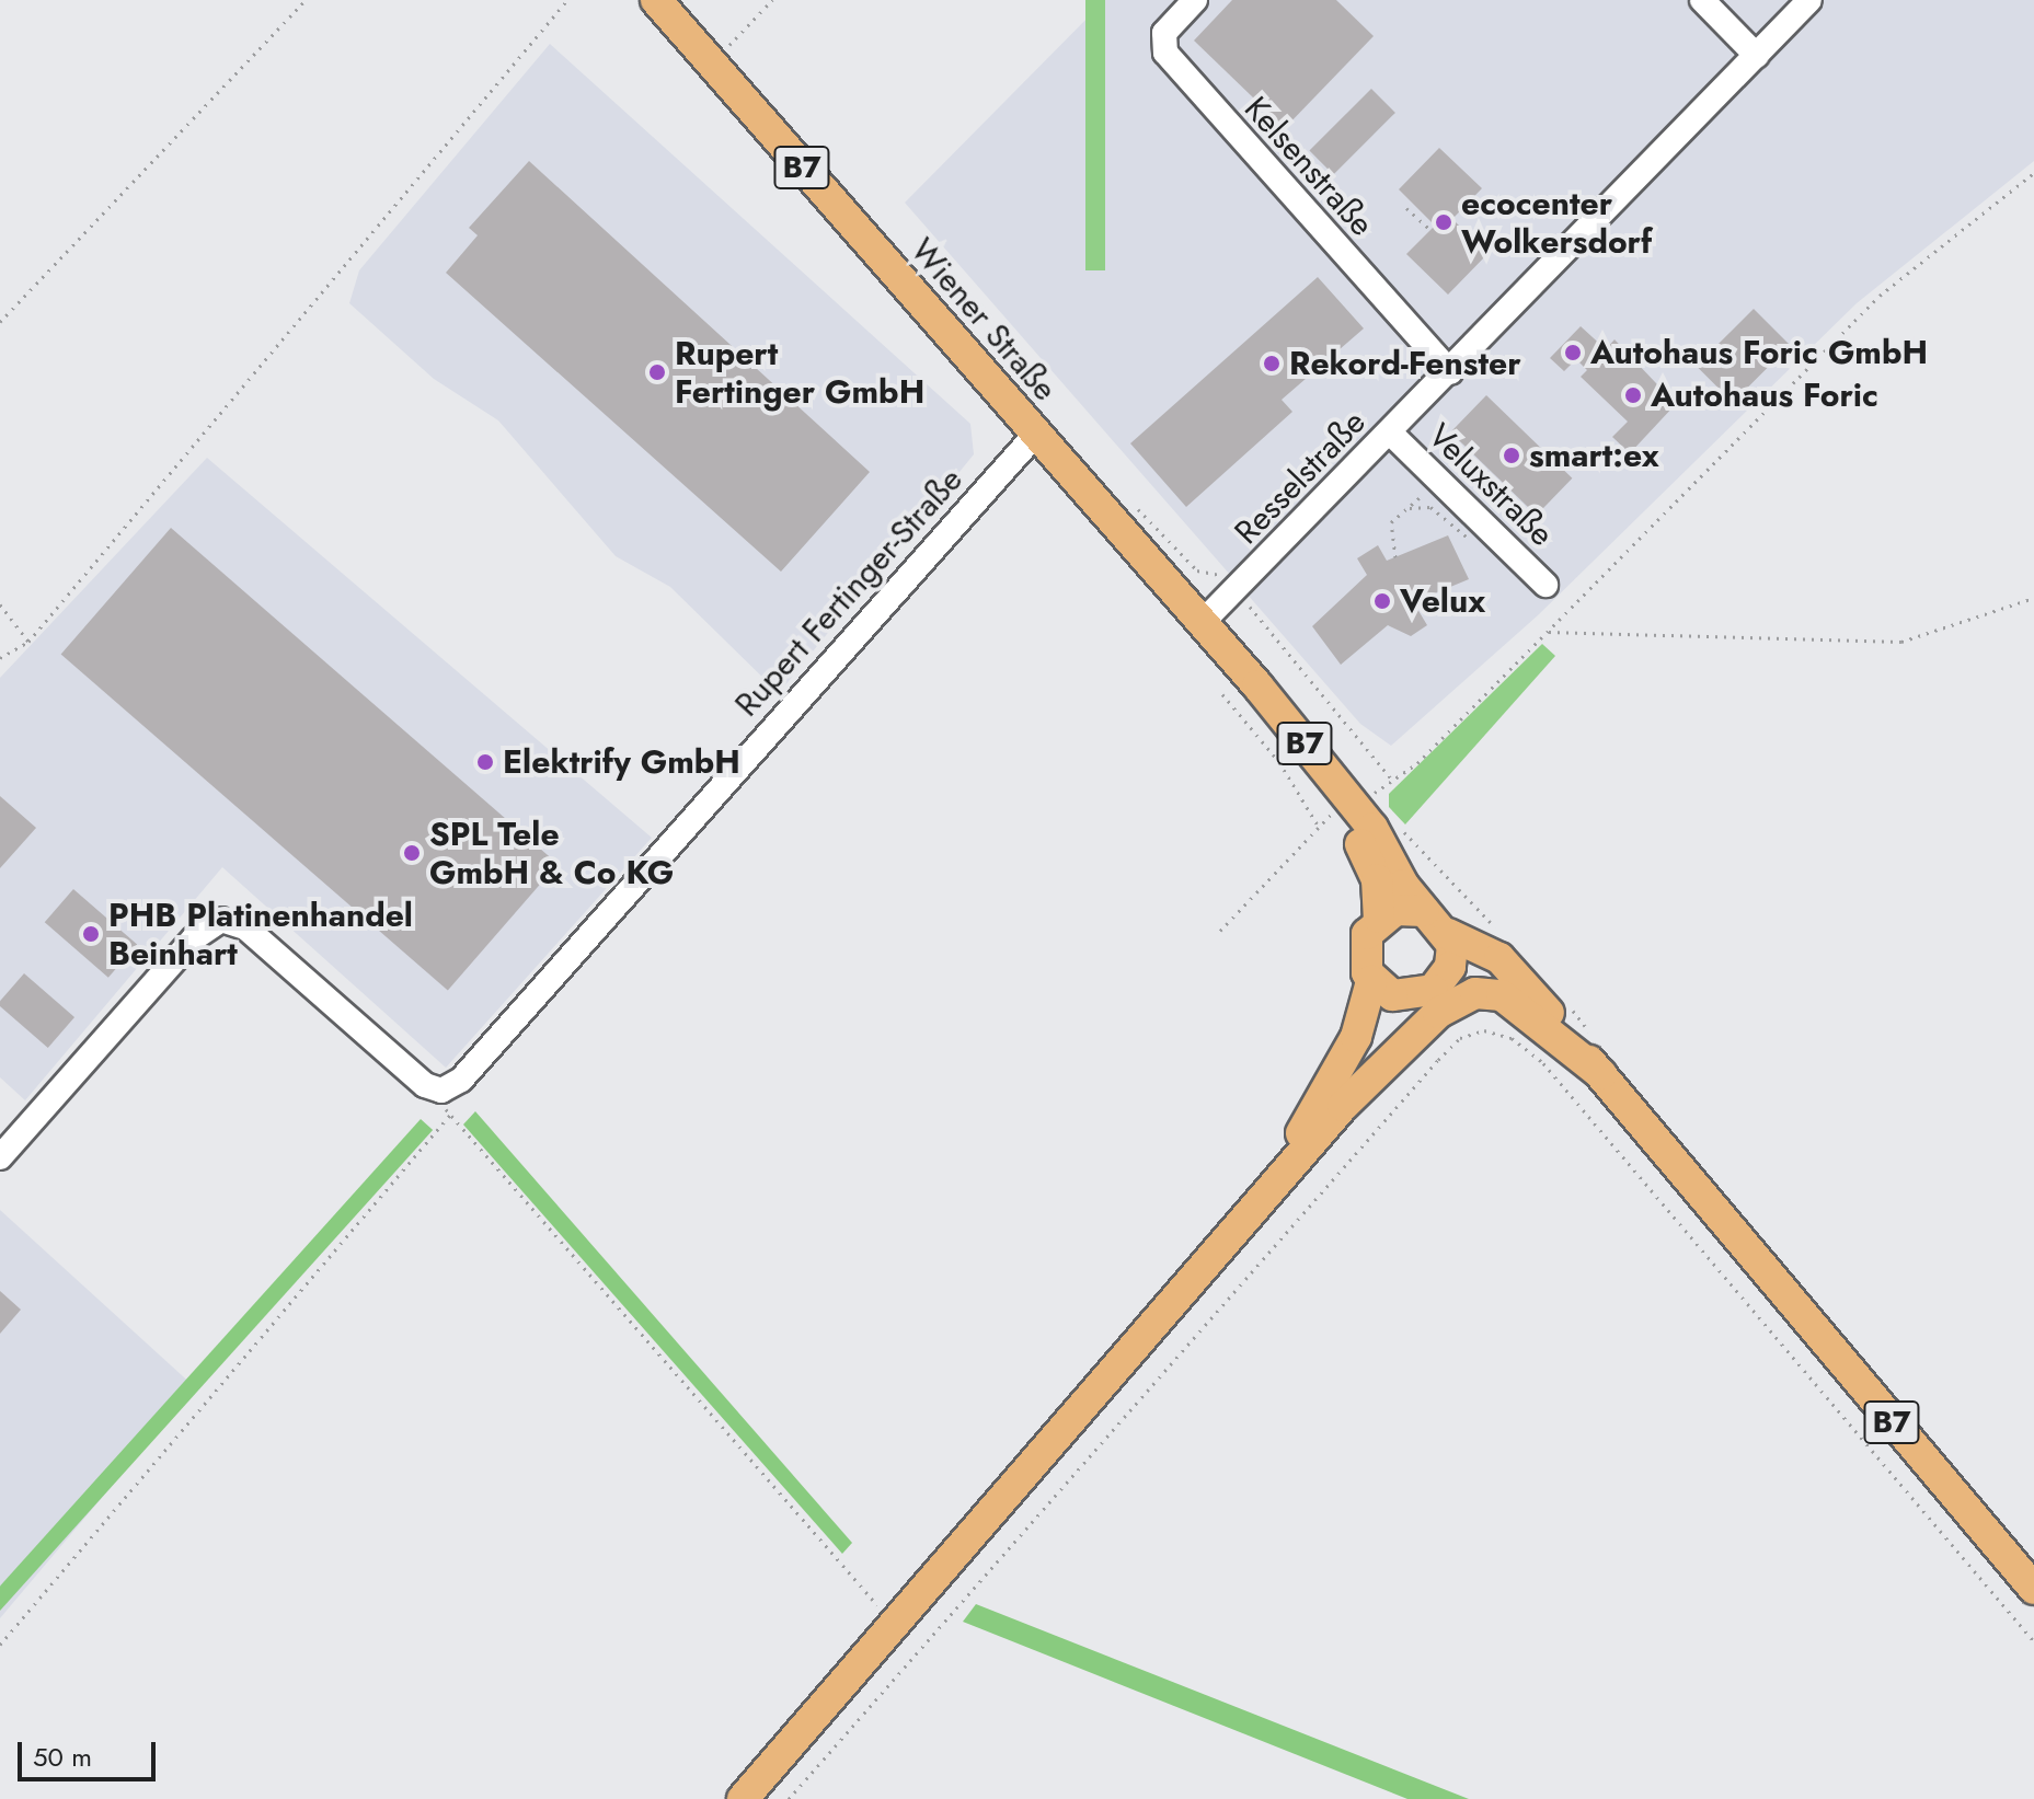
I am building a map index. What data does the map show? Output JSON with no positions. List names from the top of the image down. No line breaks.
{"streets":{"main road":["B7","Wiener Straße"],"street":["Kelsenstraße","Resselstraße","Veluxstraße","Rupert Fertinger-Straße"]},"crossings":[["Kelsenstraße","Resselstraße"],["B7","Wiener Straße"],["Wiener Straße","Resselstraße"],["Wiener Straße","Rupert Fertinger-Straße"],["Resselstraße","Veluxstraße"]],"places":["ecocenter Wolkersdorf","Autohaus Foric GmbH","Rekord-Fenster","Rupert Fertinger GmbH","Autohaus Foric","smart:ex","Velux","Elektrify GmbH","SPL Tele GmbH & Co KG","PHB Platinenhandel Beinhart"],"scale_bar":"50 m"}
